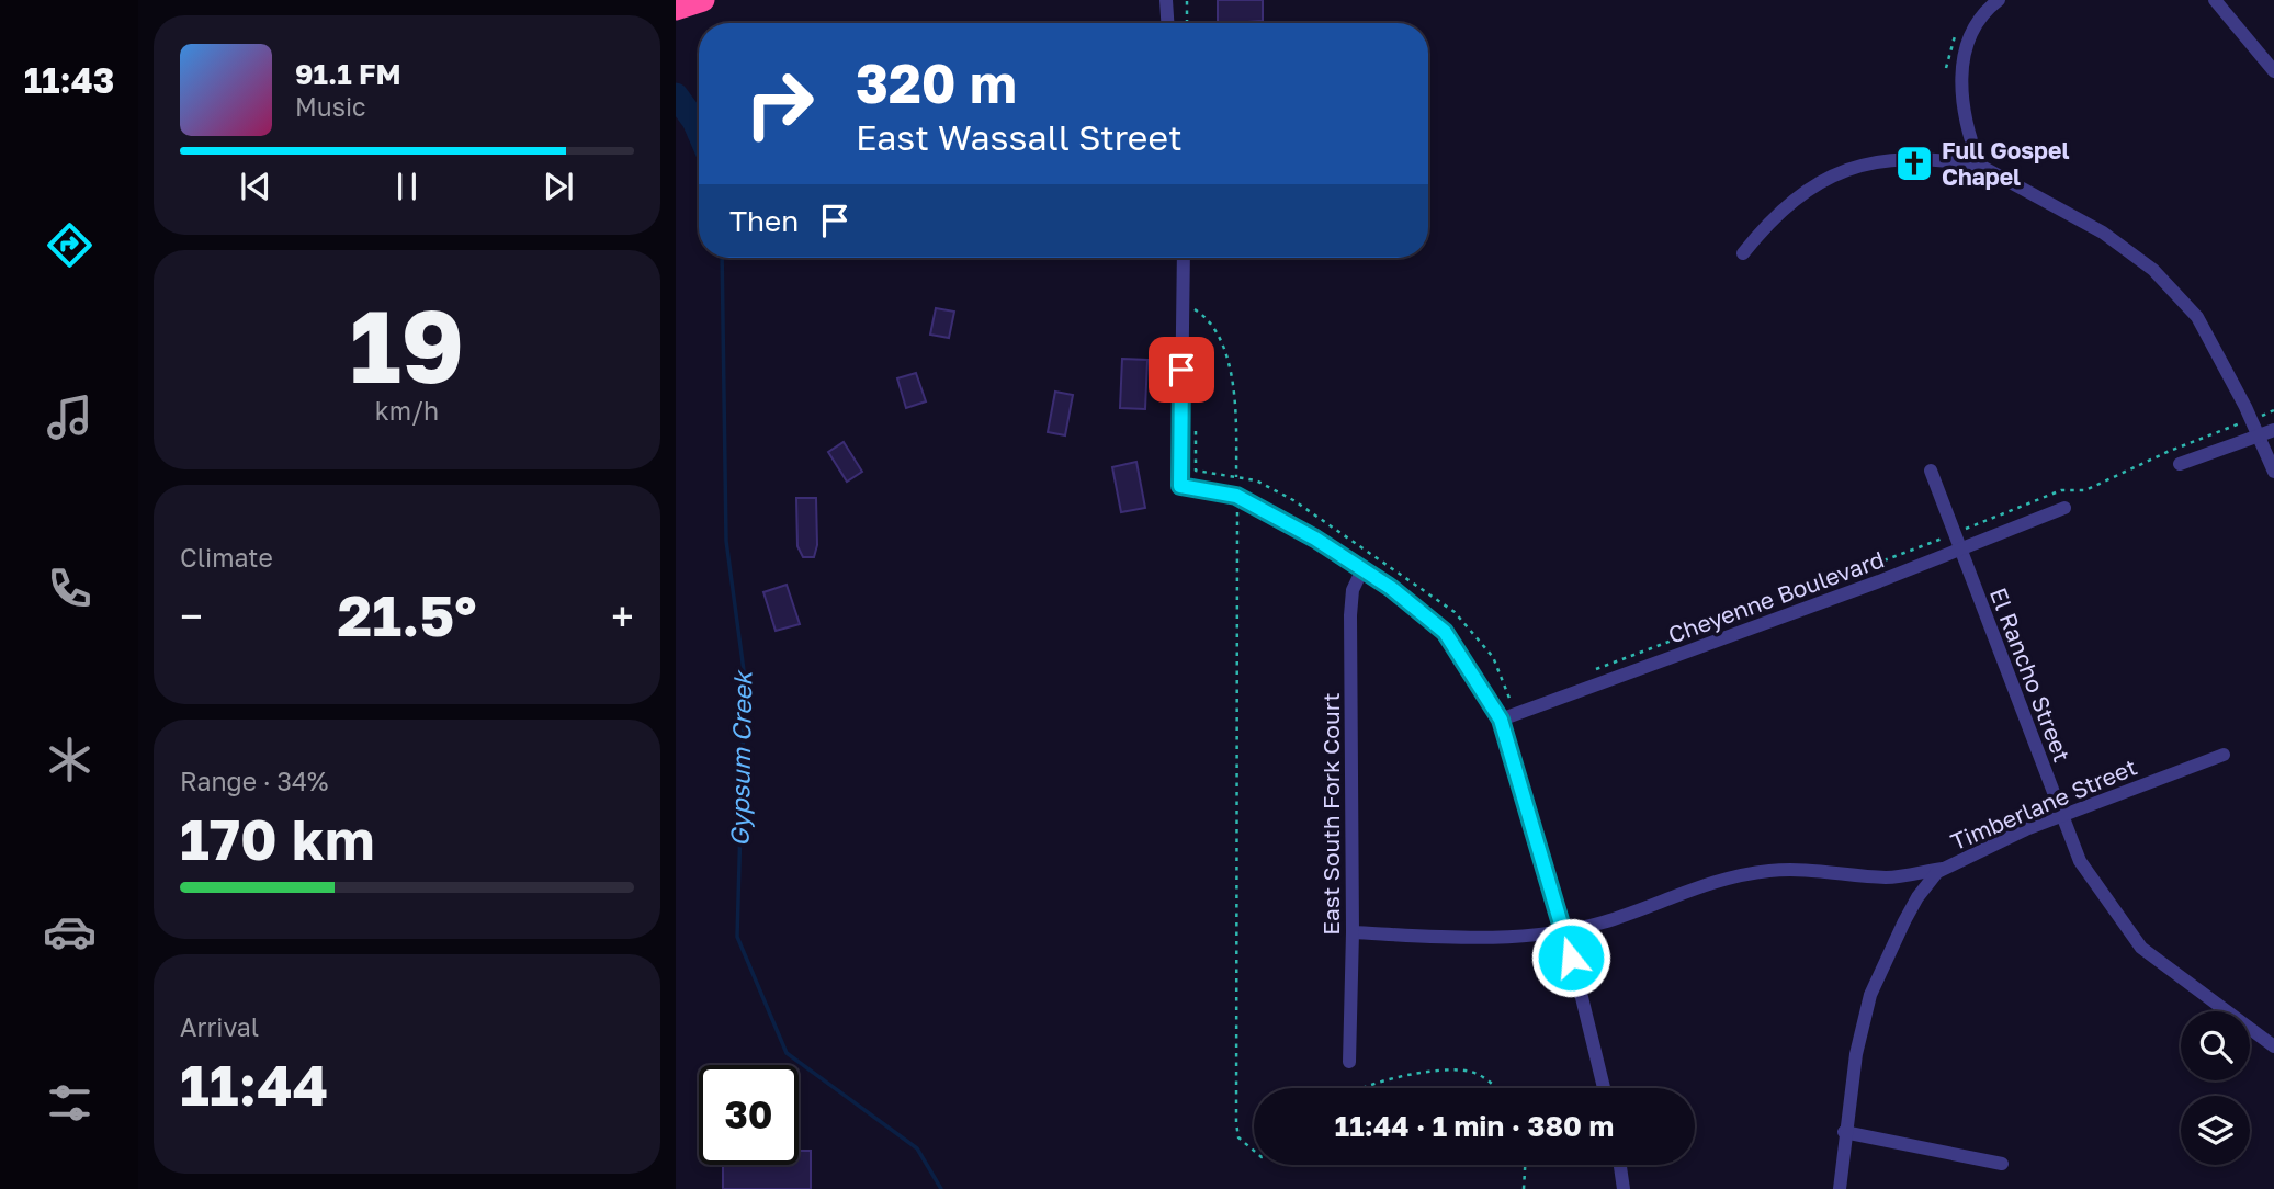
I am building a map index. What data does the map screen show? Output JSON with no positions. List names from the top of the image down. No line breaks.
{"streets":{"street":["Cheyenne Boulevard","El Rancho Street","Timberlane Street","East South Fork Court"]},"crossings":[["Cheyenne Boulevard","El Rancho Street"],["El Rancho Street","Timberlane Street"]],"water":["Gypsum Creek"],"places":{"church":["Full Gospel Chapel"]},"page":{"tabs":"11:43","turn":["320 m","East Wassall Street"],"song":["91.1 FM","Music"],"then":"Then","tile":[["19","km/h"],"Climate",["Range · 34%","170 km"],["Arrival","11:44"]],"heat":["−","21.5°","+"],"limit":"30","trip":"11:44 · 1 min · 380 m"}}
